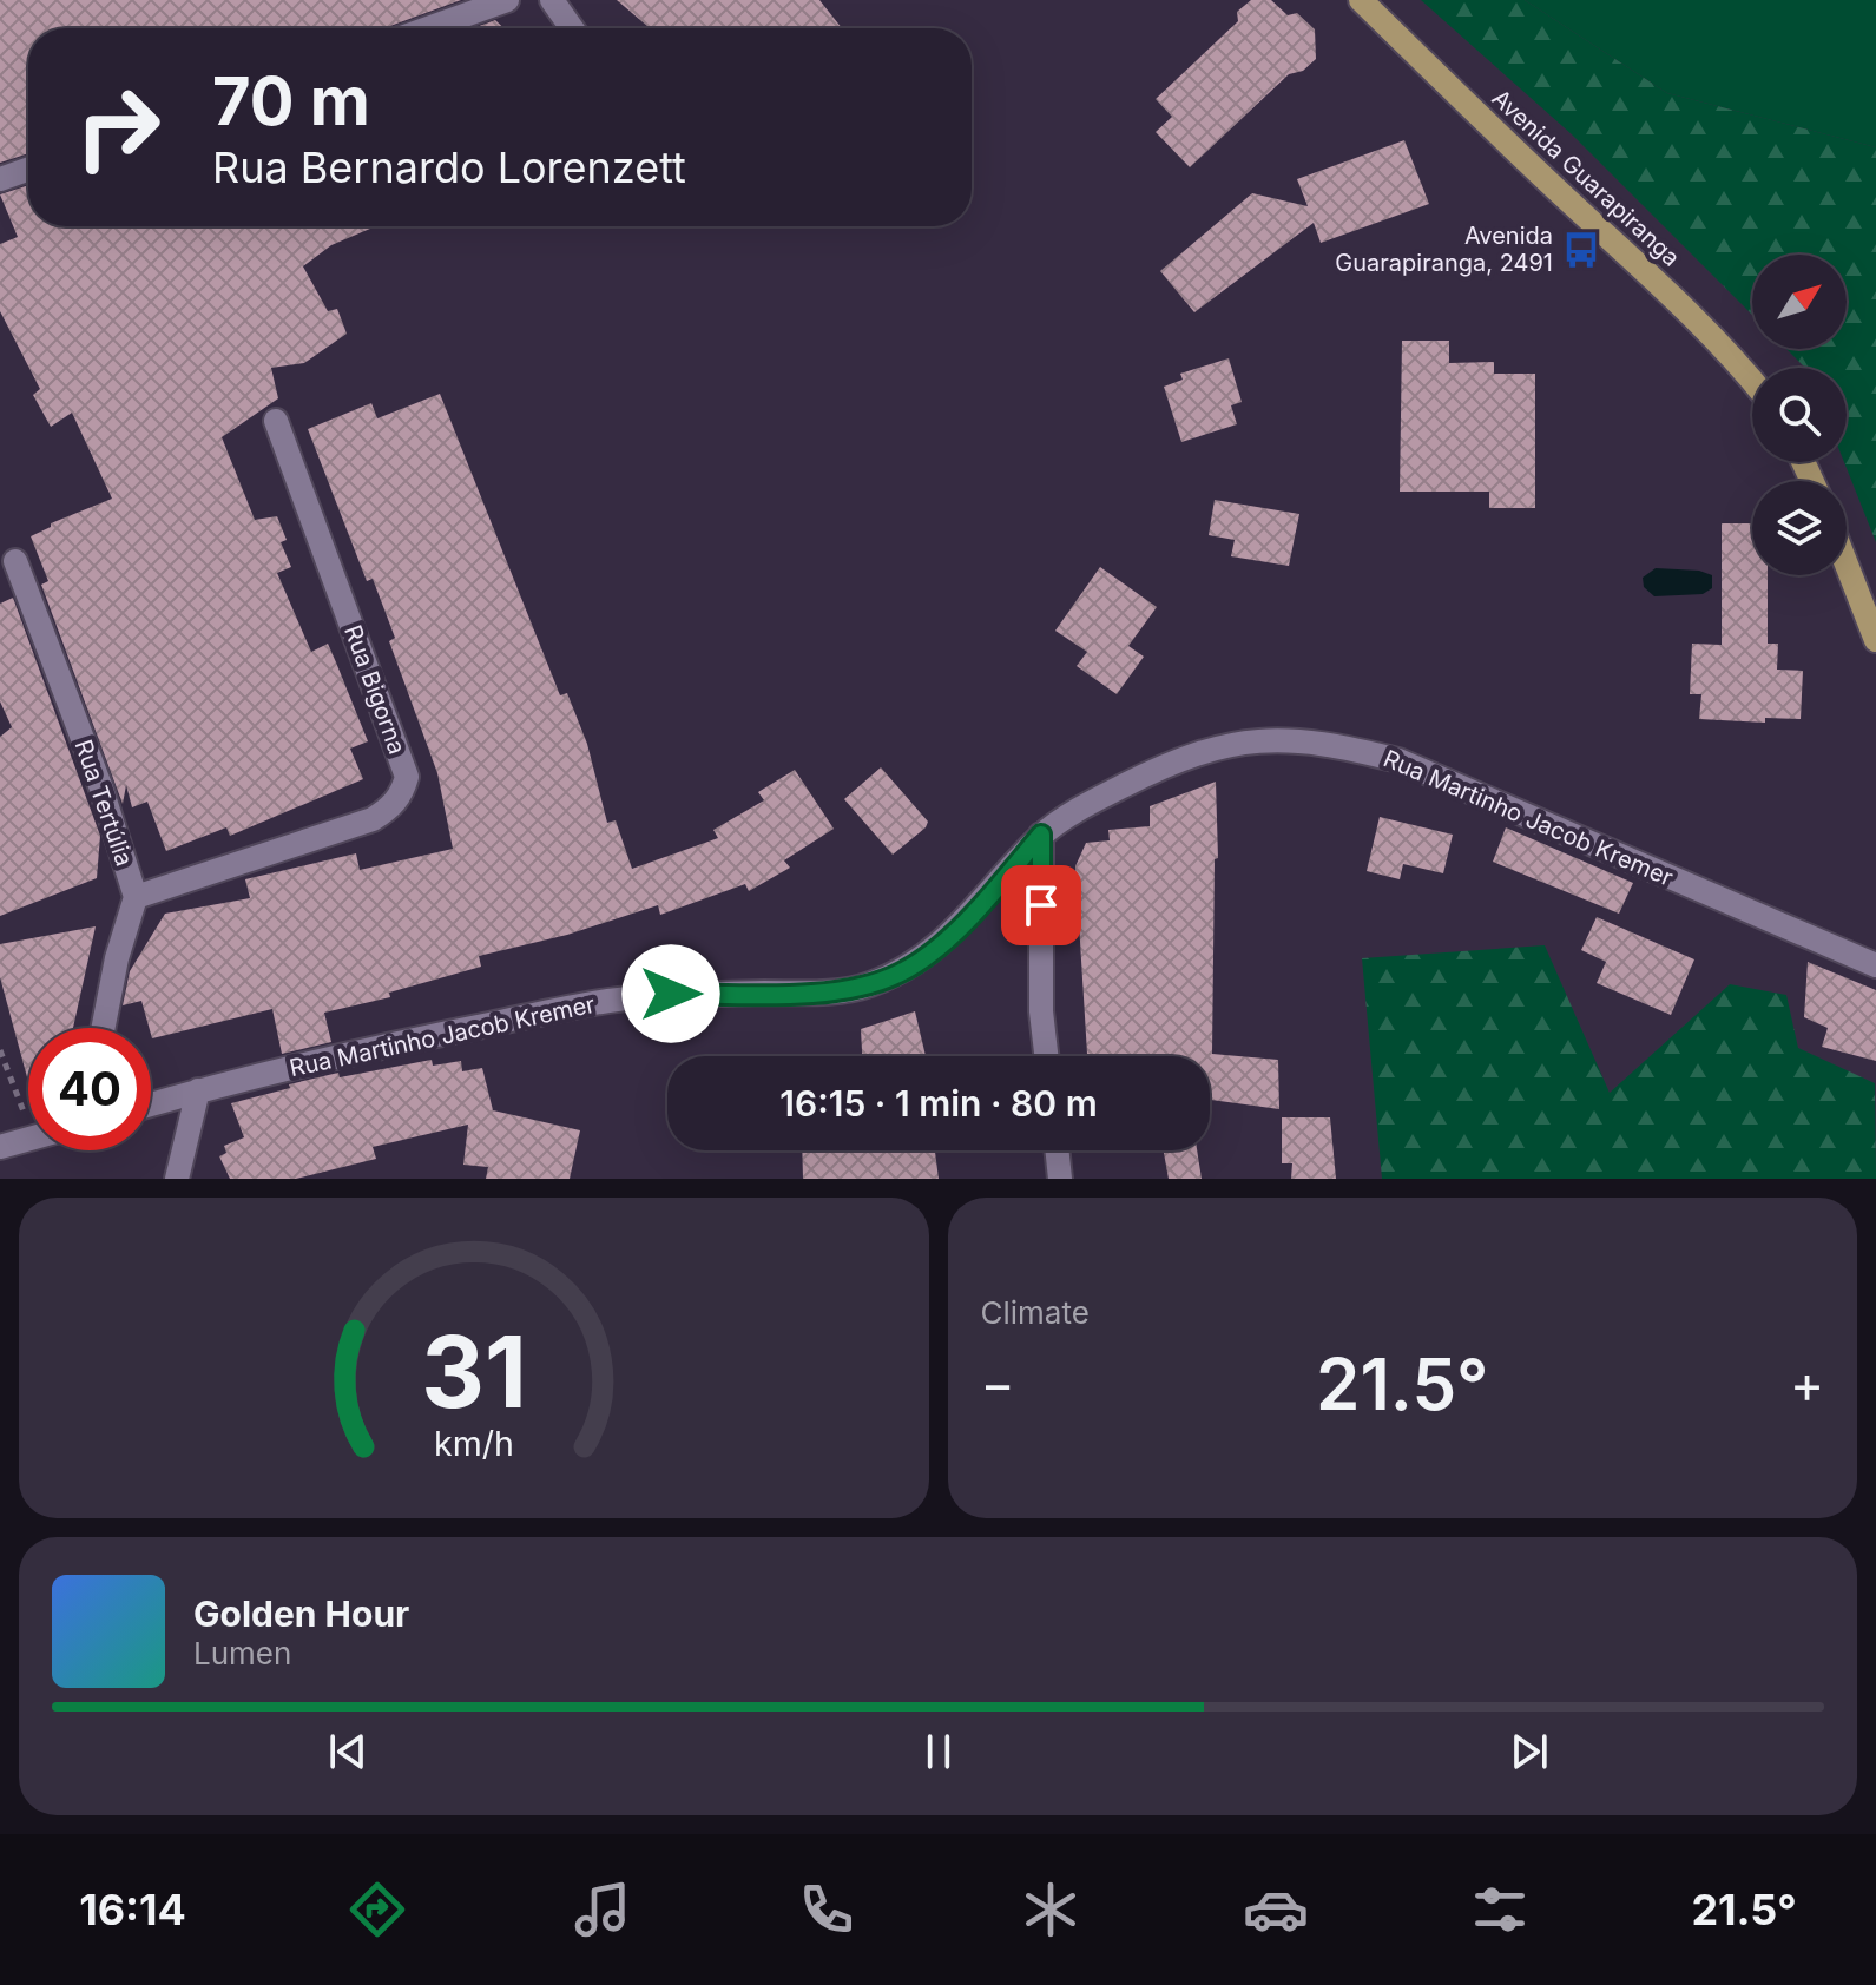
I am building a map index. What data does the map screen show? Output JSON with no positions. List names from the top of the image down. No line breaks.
{"streets":{"main road":["Avenida Guarapiranga"],"street":["Rua Bigorna","Rua Tertúlia","Rua Martinho Jacob Kremer"]},"crossings":[["Rua Bigorna","Rua Tertúlia"]],"places":{"bus stop":["Avenida Guarapiranga, 2491"]},"north":"top right","page":{"turn":["70 m","Rua Bernardo Lorenzett"],"limit":"40","trip":"16:15 · 1 min · 80 m","tile":"Climate","heat":["−","21.5°","+"],"song":["Golden Hour","Lumen"],"tabs":["16:14","21.5°"],"gauge":["31","km/h"]}}
